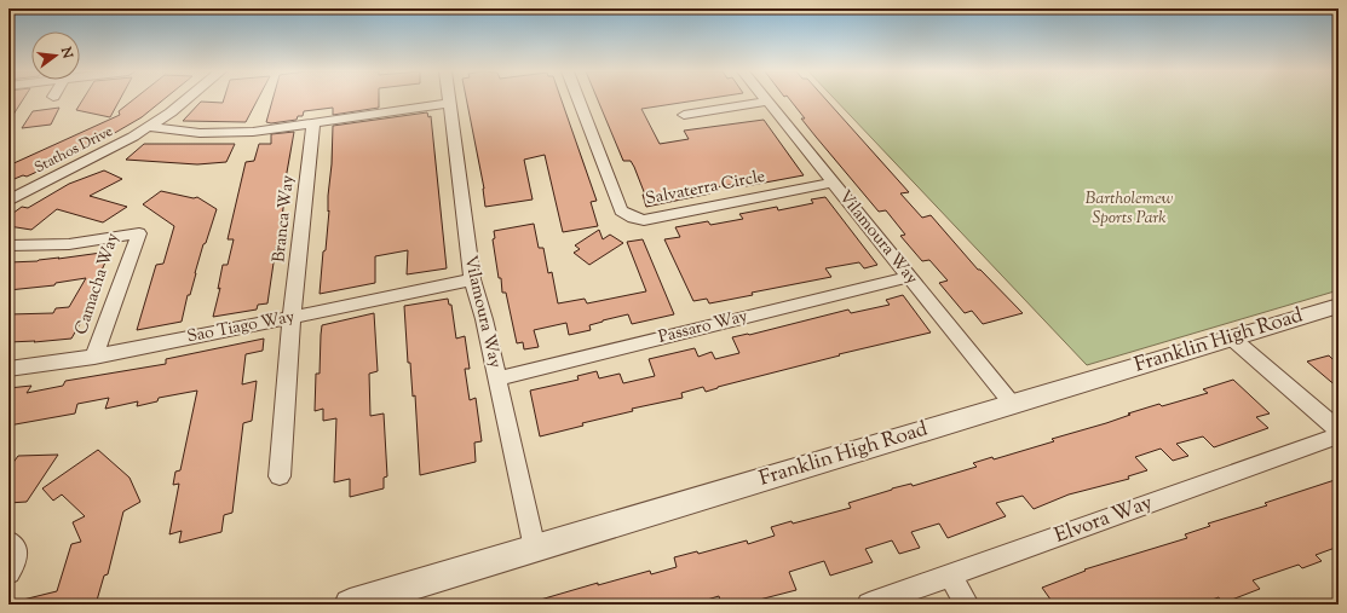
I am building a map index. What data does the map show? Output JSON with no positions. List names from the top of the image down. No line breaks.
{"streets":{"street":["Stathos Drive","Salvaterra Circle","Branca Way","Vilamoura Way","Camacha Way","Sao Tiago Way","Passaro Way","Franklin High Road","Elvora Way"]},"crossings":[["Salvaterra Circle","Vilamoura Way"],["Branca Way","Sao Tiago Way"],["Vilamoura Way","Sao Tiago Way"],["Vilamoura Way","Passaro Way"],["Vilamoura Way","Franklin High Road"],["Camacha Way","Sao Tiago Way"]],"parks":["Bartholemew Sports Park"],"north":"right"}
